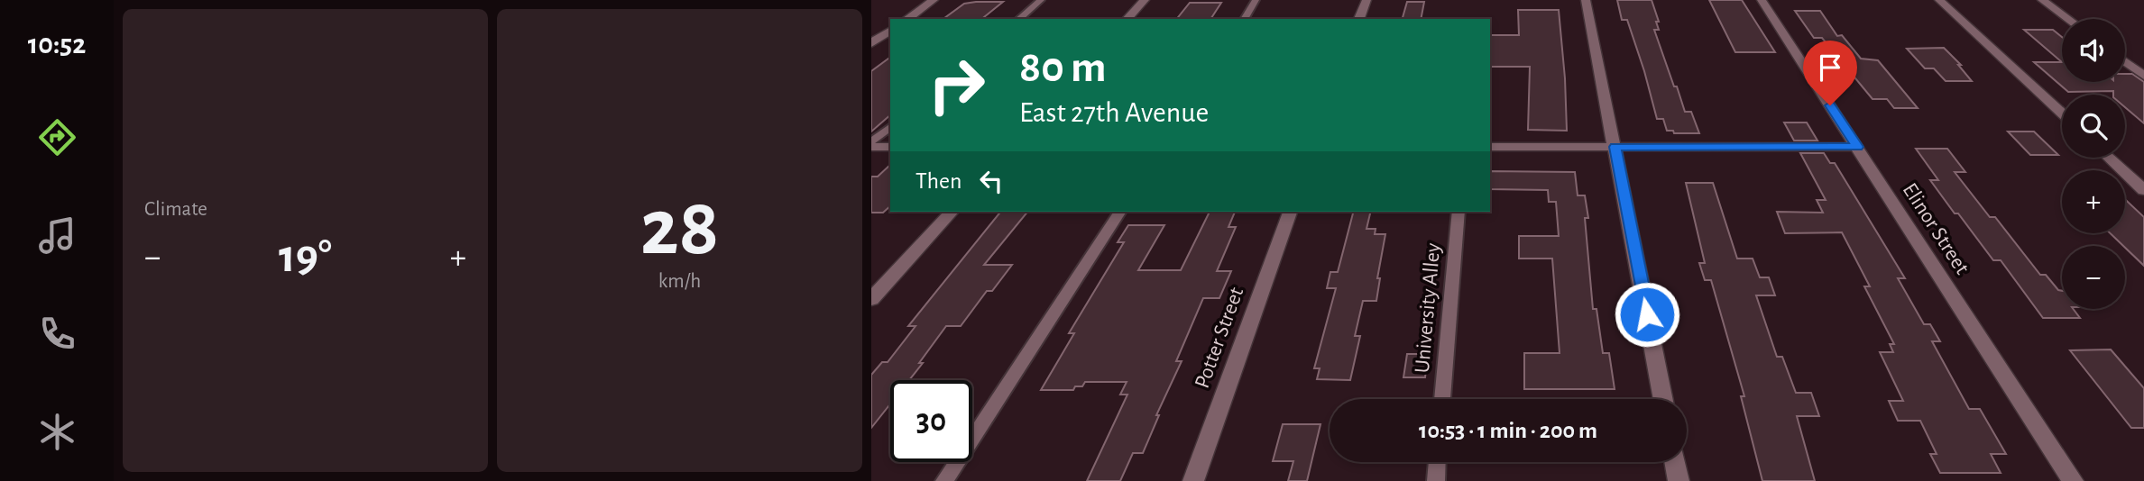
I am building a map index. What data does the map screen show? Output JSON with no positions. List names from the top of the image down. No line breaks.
{"streets":{"street":["Elinor Street","Potter Street"],"lane":["University Alley"]},"page":{"tabs":"10:52","tile":["Climate",["28","km/h"]],"map_buttons":["+","−"],"turn":["80 m","East 27th Avenue"],"then":"Then","heat":["−","19°","+"],"limit":"30","trip":"10:53 · 1 min · 200 m"}}
